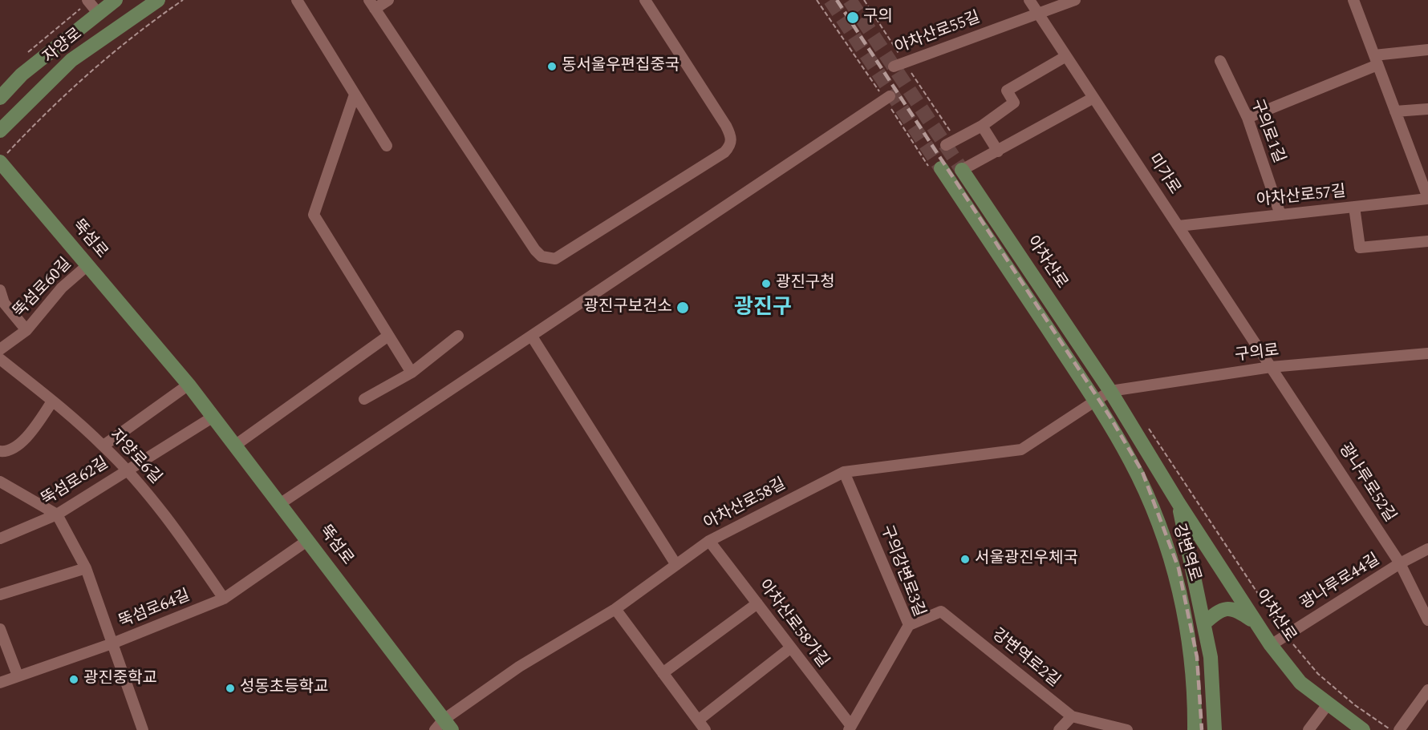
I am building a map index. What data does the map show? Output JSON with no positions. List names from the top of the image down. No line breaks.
{"streets":{"main road":["자양로","뚝섬로","아차산로","강변역로"],"street":["아차산로55길","구의로1길","미가로","아차산로57길","뚝섬로60길","구의로","자양로6길","뚝섬로62길","광나루로52길","아차산로58길","구의강변로3길","광나루로44길","뚝섬로64길","아차산로58가길","강변역로2길"]},"crossings":[["아차산로55길","미가로"],["구의로1길","아차산로57길"],["미가로","아차산로57길"],["미가로","아차산로"],["미가로","구의로"],["미가로","광나루로52길"],["뚝섬로","뚝섬로60길"],["뚝섬로","뚝섬로62길"],["뚝섬로","아차산로58길"],["뚝섬로","뚝섬로64길"],["아차산로","구의로"],["아차산로","강변역로"],["아차산로","광나루로44길"],["구의로","광나루로52길"],["구의로","아차산로58길"],["구의로","강변역로"],["자양로6길","뚝섬로62길"],["자양로6길","뚝섬로64길"],["광나루로52길","광나루로44길"],["아차산로58길","강변역로"],["아차산로58길","구의강변로3길"],["아차산로58길","아차산로58가길"],["구의강변로3길","아차산로58가길"],["구의강변로3길","강변역로2길"]],"districts":["광진구"],"places":["구의","동서울우편집중국","광진구청","광진구보건소","서울광진우체국","광진중학교","성동초등학교"]}
